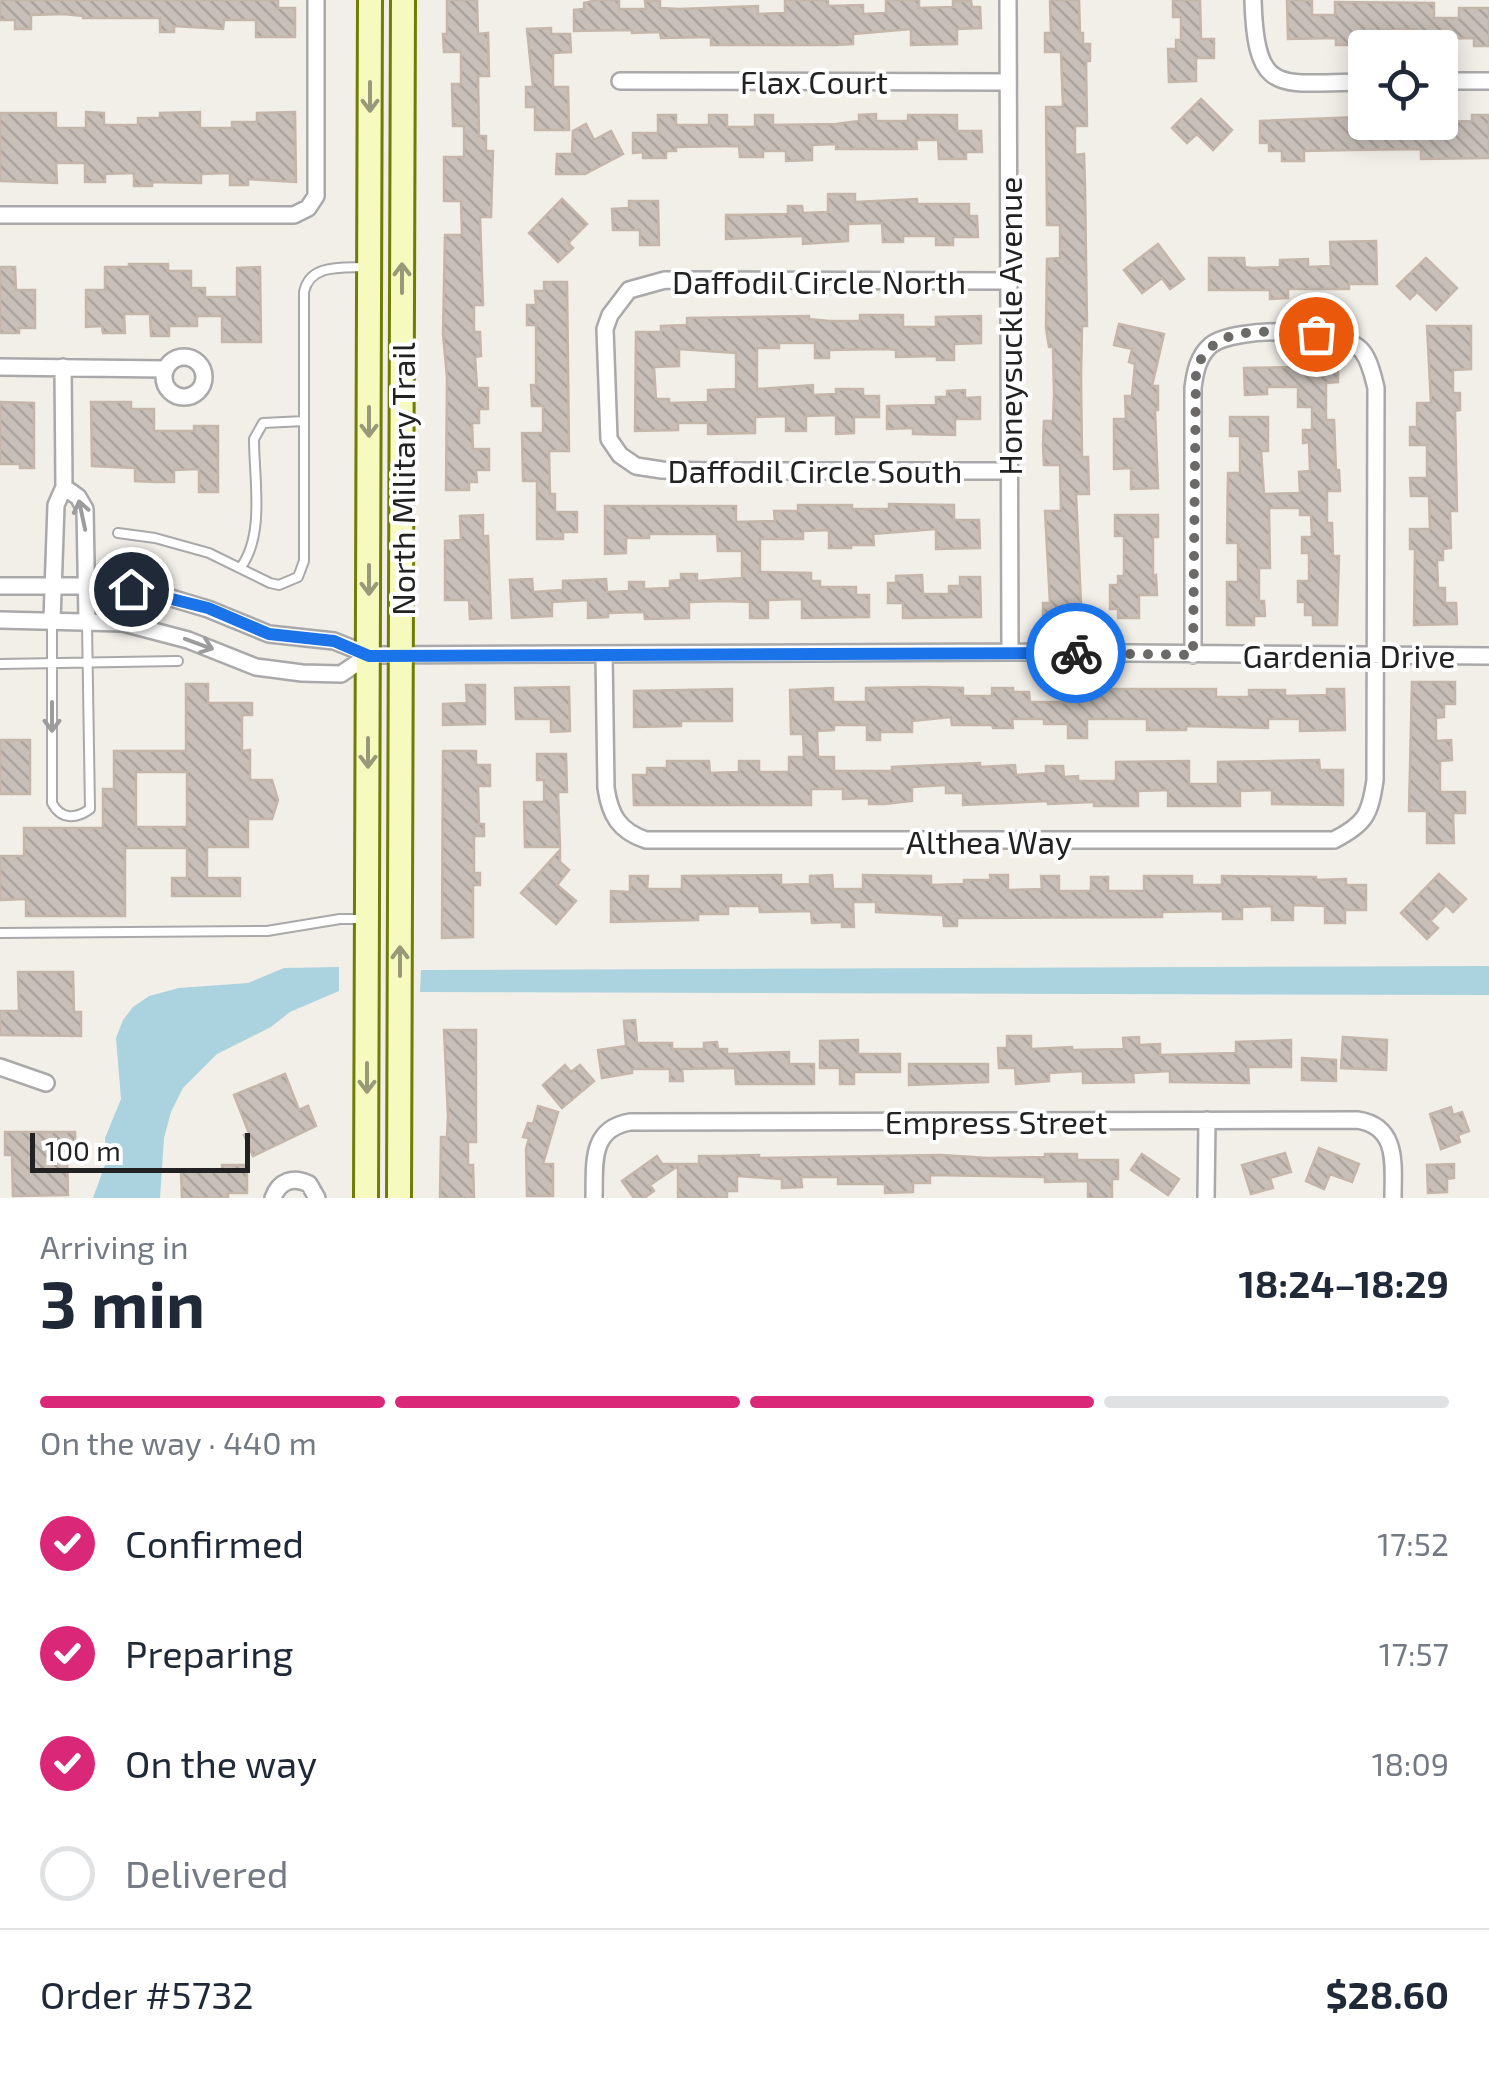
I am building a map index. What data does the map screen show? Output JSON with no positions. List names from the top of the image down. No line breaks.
{"streets":{"main road":["North Military Trail"],"street":["Flax Court","Daffodil Circle North","Honeysuckle Avenue","Daffodil Circle South","Gardenia Drive","Althea Way","Empress Street"]},"crossings":[["Flax Court","Honeysuckle Avenue"],["Daffodil Circle North","Honeysuckle Avenue"],["Daffodil Circle North","Daffodil Circle South"],["Honeysuckle Avenue","Daffodil Circle South"],["Honeysuckle Avenue","Gardenia Drive"],["North Military Trail","Gardenia Drive"],["Gardenia Drive","Althea Way"]],"scale_bar":"100 m","page":{"scale":"100 m","heading":["3 min","Arriving in","18:24–18:29"],"panel":["Order #5732","$28.60"],"bar":"On the way · 440 m","list":[["Confirmed","17:52"],["Preparing","17:57"],["On the way","18:09"],"Delivered"]}}
